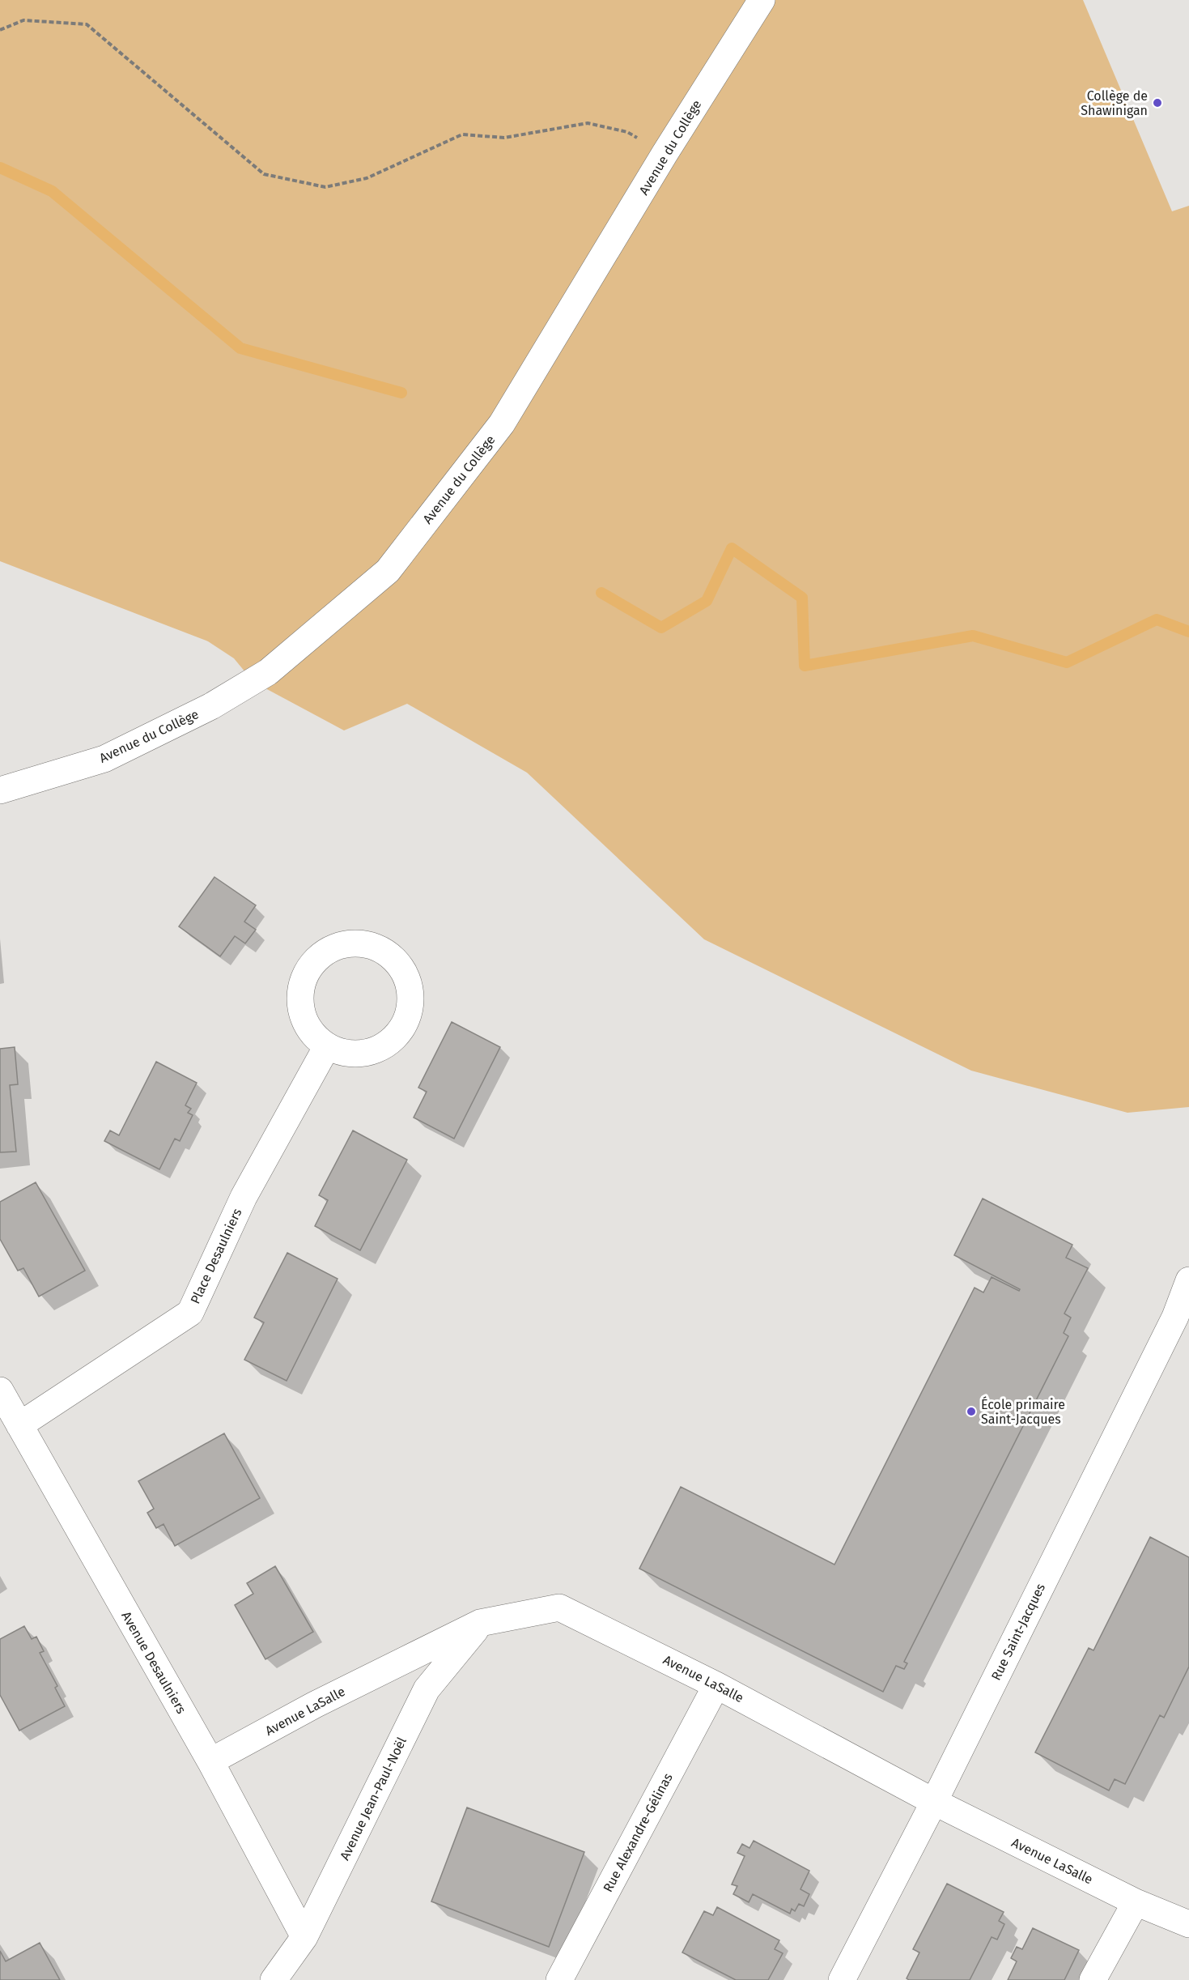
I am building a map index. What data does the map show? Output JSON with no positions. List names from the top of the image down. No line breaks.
{"streets":{"street":["Avenue du Collège","Place Desaulniers","Rue Saint-Jacques","Avenue Desaulniers","Avenue LaSalle","Avenue Jean-Paul-Noël","Rue Alexandre-Gélinas"]},"crossings":[["Place Desaulniers","Avenue Desaulniers"],["Rue Saint-Jacques","Avenue LaSalle"],["Avenue Desaulniers","Avenue LaSalle"],["Avenue Desaulniers","Avenue Jean-Paul-Noël"],["Avenue LaSalle","Avenue Jean-Paul-Noël"],["Avenue LaSalle","Rue Alexandre-Gélinas"]],"places":["Collège de Shawinigan","École primaire Saint-Jacques"]}
